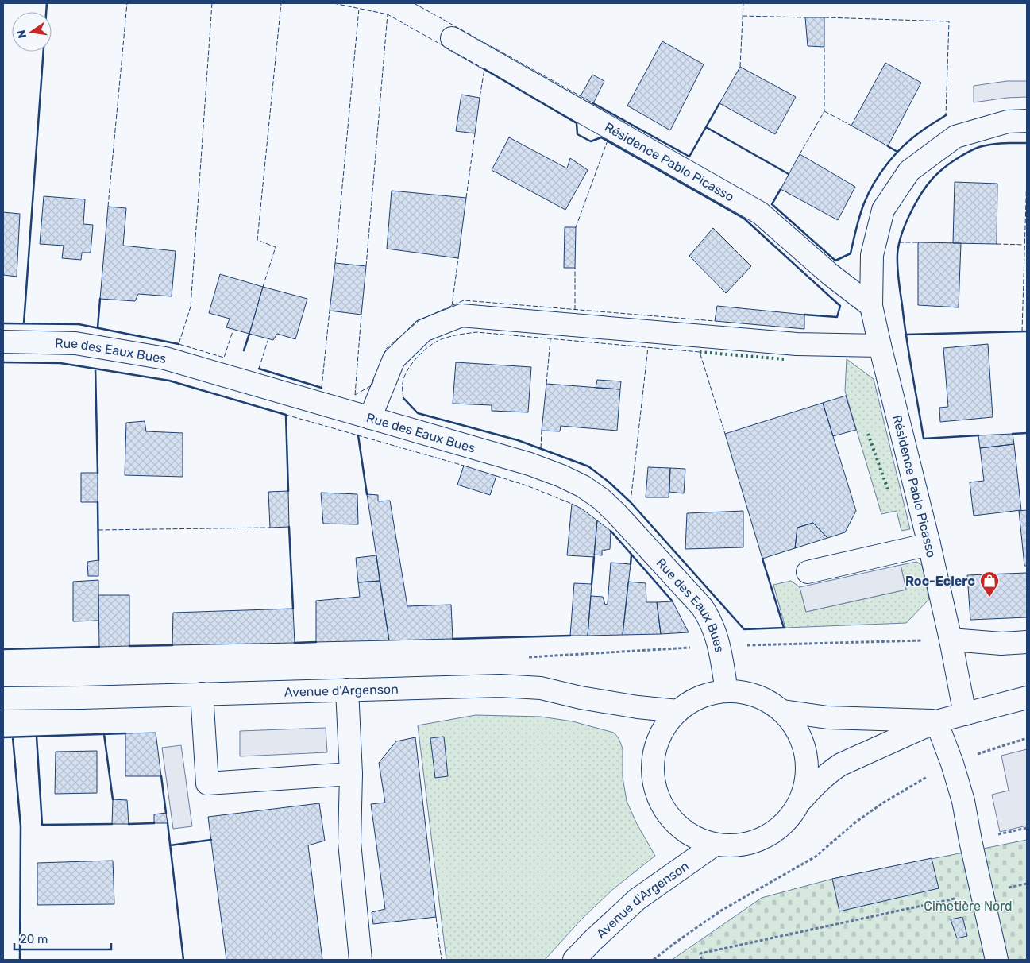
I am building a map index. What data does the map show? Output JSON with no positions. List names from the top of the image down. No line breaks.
{"streets":{"street":["Résidence Pablo Picasso","Rue des Eaux Bues","Avenue d'Argenson"]},"parks":["Cimetière Nord"],"places":{"shop":["Roc-Eclerc"]},"scale_bar":"20 m","north":"left"}
